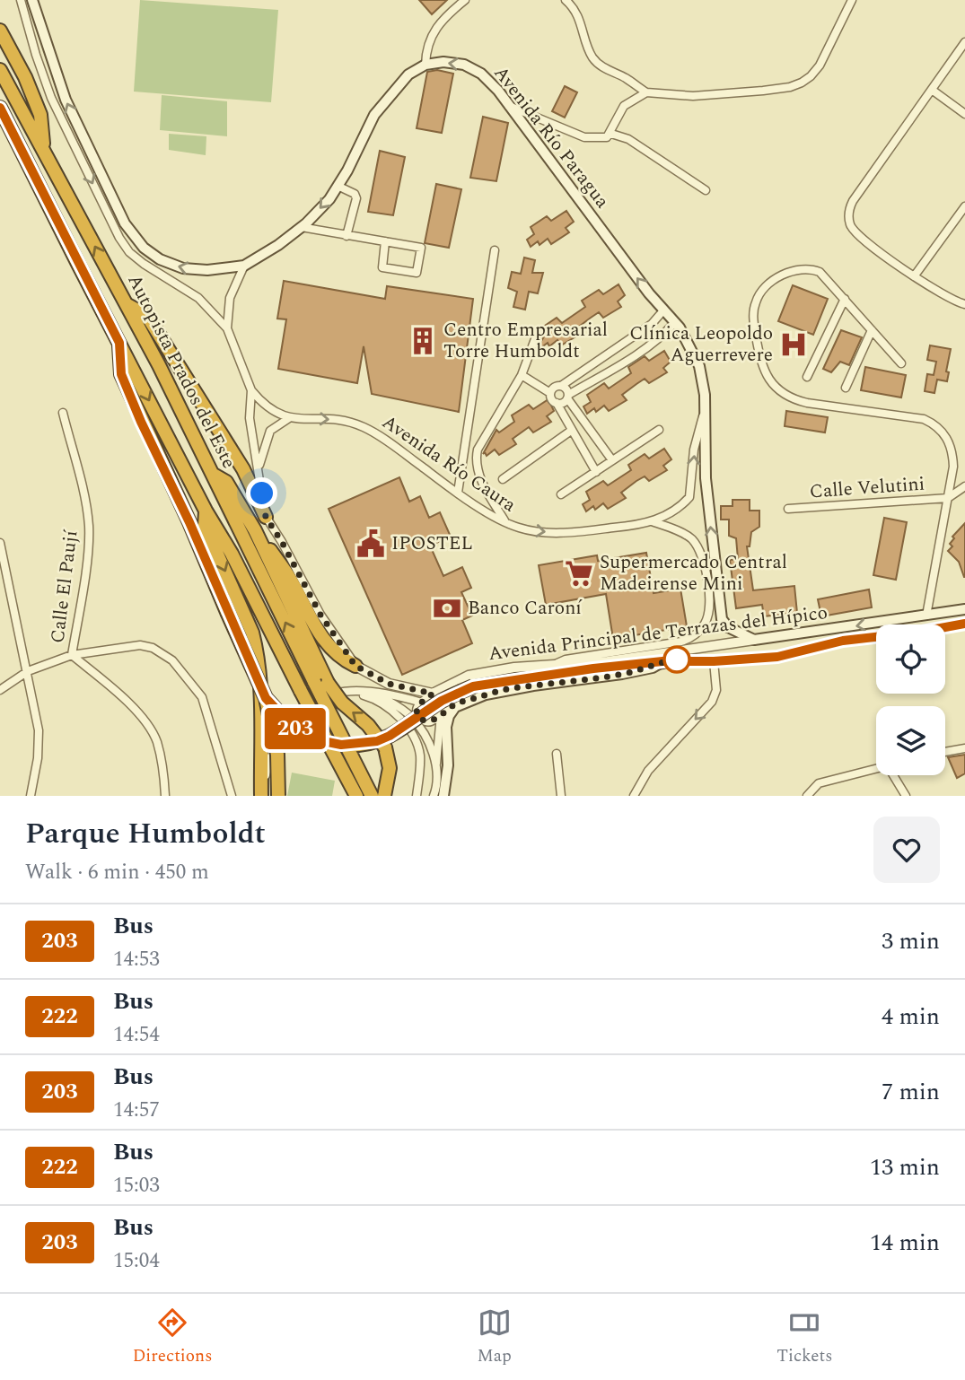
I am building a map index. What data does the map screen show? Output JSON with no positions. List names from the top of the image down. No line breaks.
{"streets":{"highway":["Autopista Prados del Este"],"main road":["Avenida Río Paragua","Avenida Principal de Terrazas del Hípico"],"street":["Avenida Río Caura","Calle Velutini","Calle El Paují"]},"crossings":[["Avenida Río Paragua","Avenida Río Caura"],["Avenida Río Paragua","Avenida Principal de Terrazas del Hípico"]],"one_way":["Avenida Río Paragua","Avenida Río Caura"],"places":{"building":["Centro Empresarial Torre Humboldt"],"hospital":["Clínica Leopoldo Aguerrevere"],"public building":["IPOSTEL"],"supermarket":["Supermercado Central Madeirense Mini"],"bank":["Banco Caroní"]},"lines":["bus line 203"],"page":{"on_map":"203","heading":["Parque Humboldt","Walk · 6 min · 450 m"],"list":[{"mark":"203","name":"Bus","note":"14:53","value":"3 min"},{"mark":"222","name":"Bus","note":"14:54","value":"4 min"},{"mark":"203","name":"Bus","note":"14:57","value":"7 min"},{"mark":"222","name":"Bus","note":"15:03","value":"13 min"},{"mark":"203","name":"Bus","note":"15:04","value":"14 min"}],"tabs":["Directions","Map","Tickets"]}}
